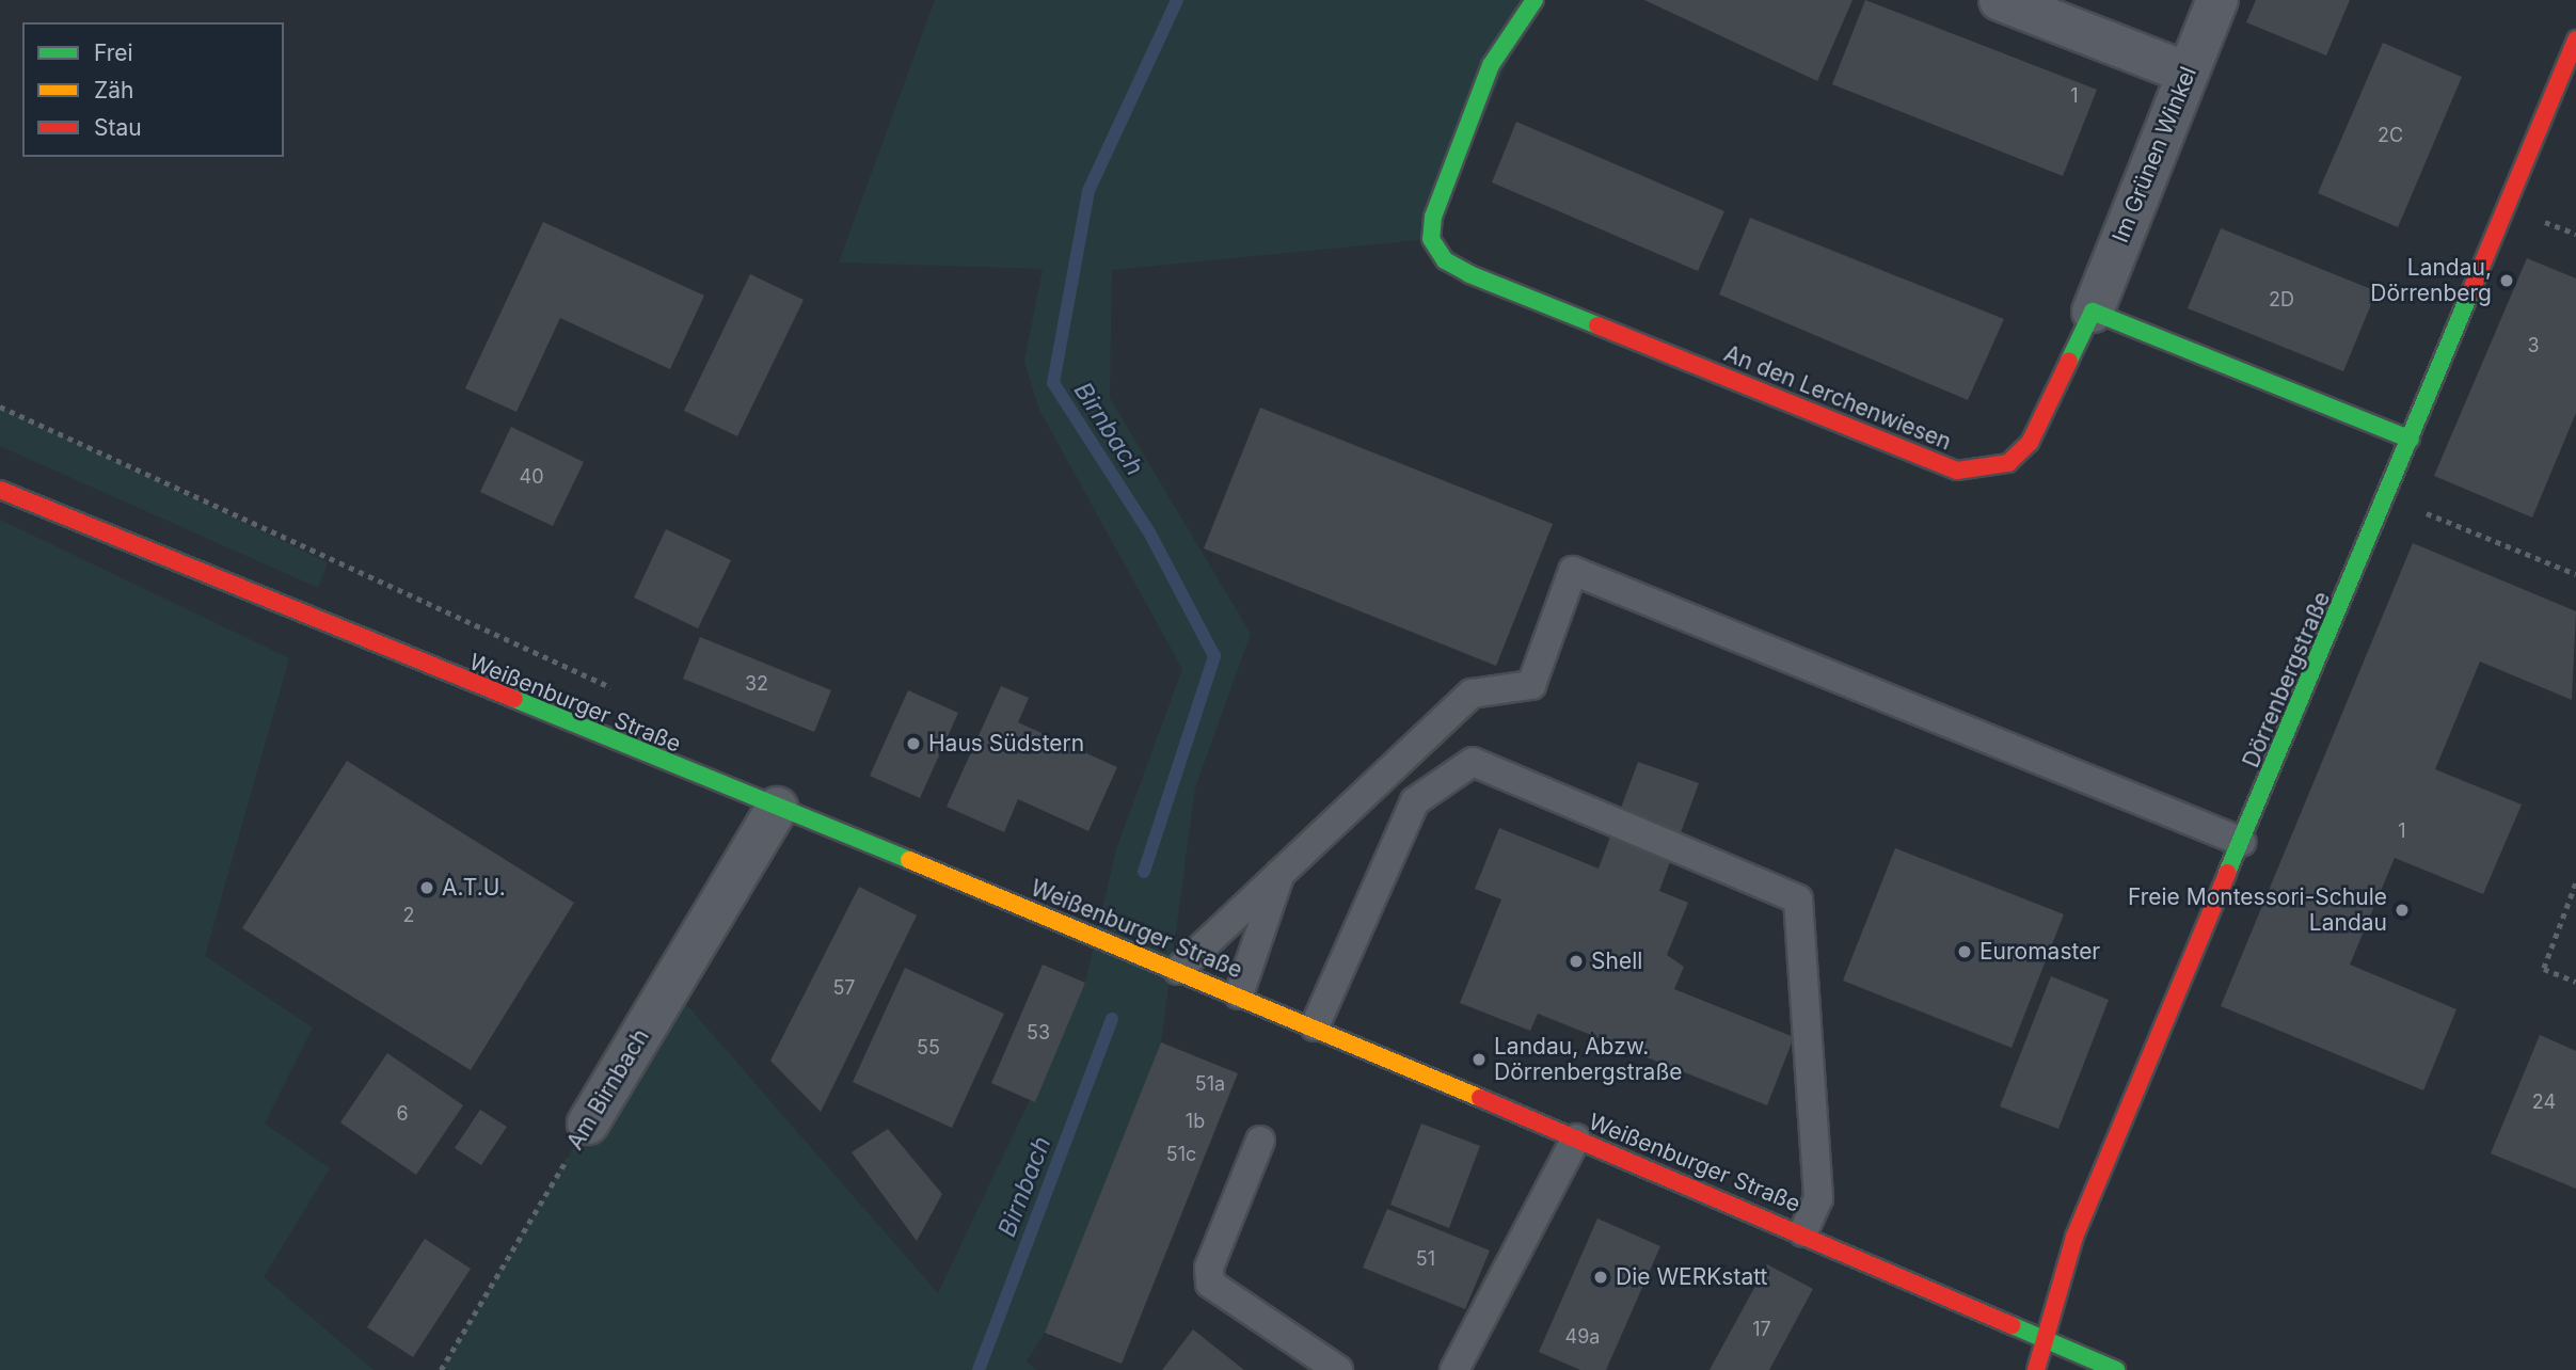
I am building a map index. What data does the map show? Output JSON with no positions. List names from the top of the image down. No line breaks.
{"streets":{"street":["Im Grünen Winkel","An den Lerchenwiesen","Dörrenbergstraße","Weißenburger Straße","Am Birnbach"]},"crossings":[["Im Grünen Winkel","An den Lerchenwiesen"],["Dörrenbergstraße","Weißenburger Straße"],["Weißenburger Straße","Am Birnbach"]],"water":["Birnbach"],"places":["Landau, Dörrenberg","Haus Südstern","A.T.U.","Freie Montessori-Schule Landau","Euromaster","Shell","Landau, Abzw. Dörrenbergstraße","Die WERKstatt"],"house_numbers":["1","2C","2D","3","40","32","1","2","57","53","55","51a","24","6","1b","51c","51","17","49a"],"legend":["Frei","Zäh","Stau"]}
